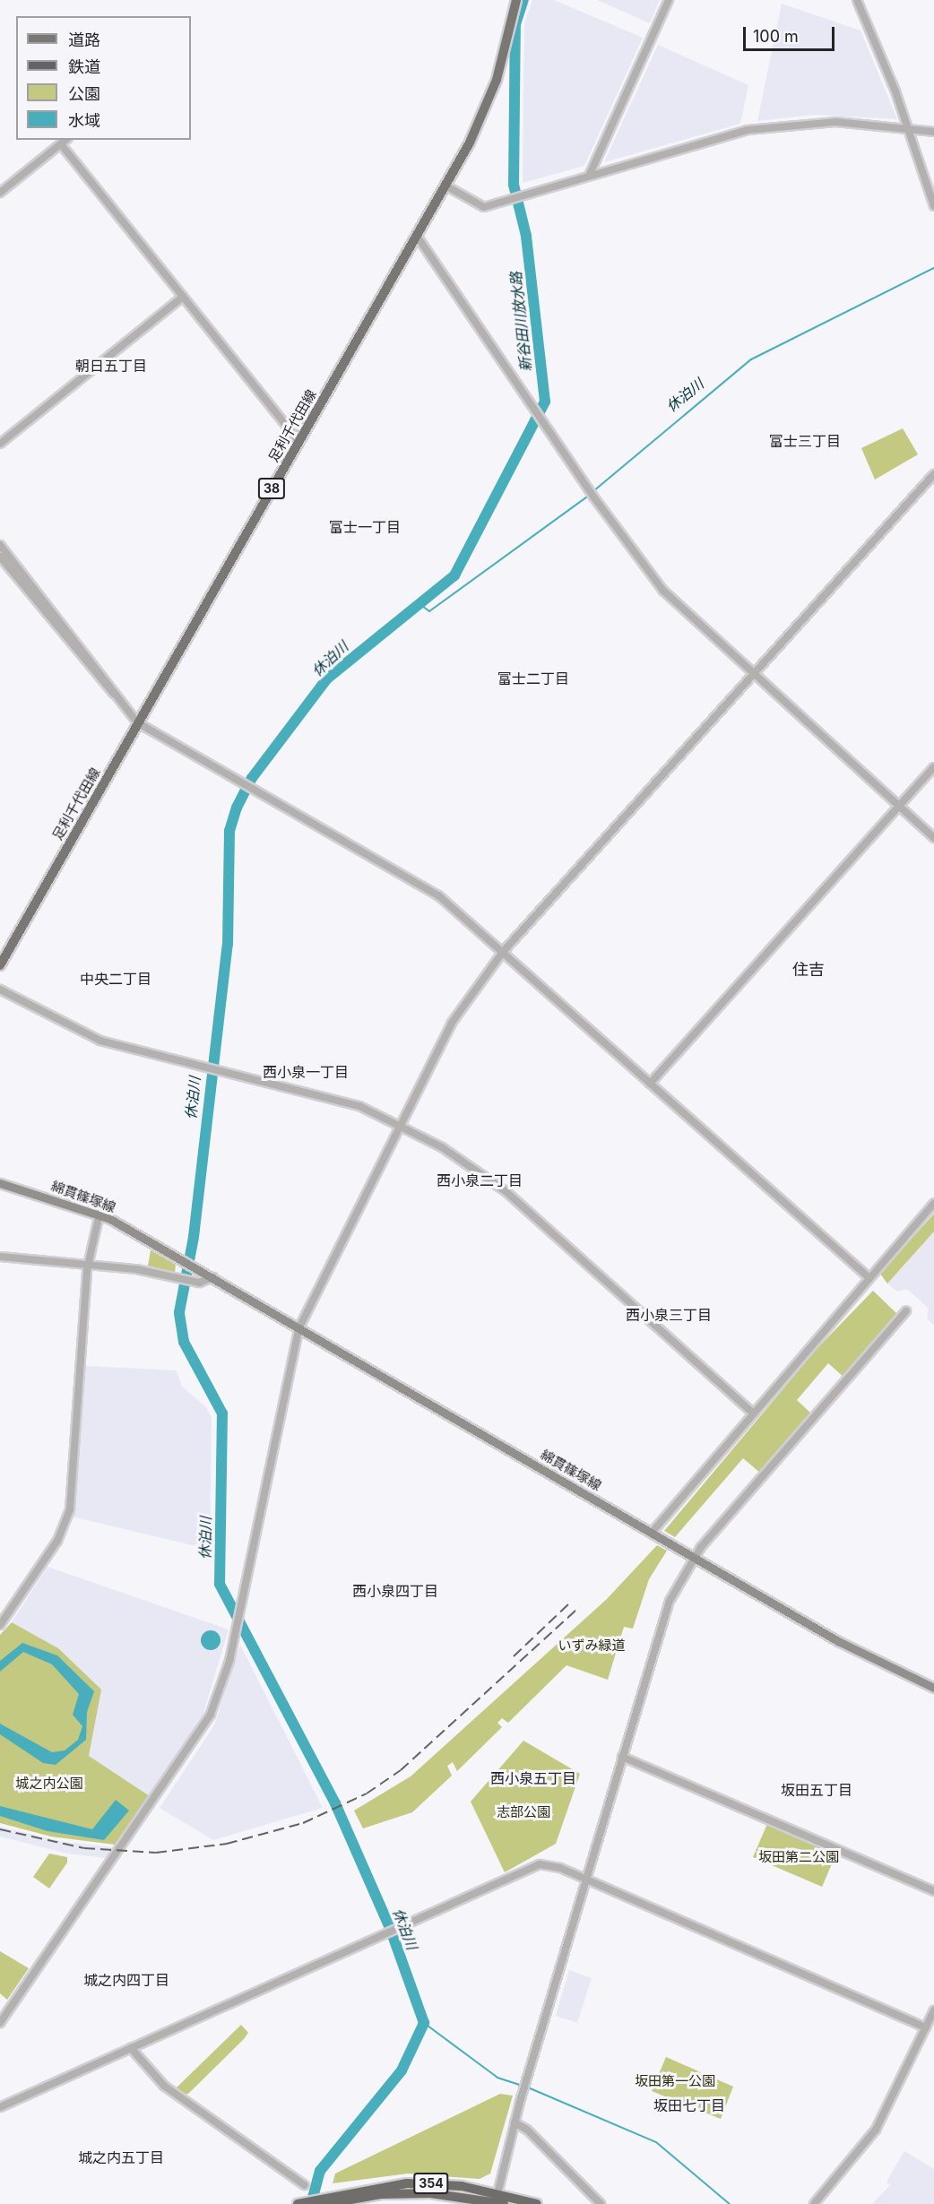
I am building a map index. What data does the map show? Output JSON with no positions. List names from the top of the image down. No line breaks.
{"streets":{"highway":["354"],"main road":["足利千代田線","38","綿貫篠塚線"]},"districts":["朝日五丁目","富士三丁目","富士一丁目","富士二丁目","住吉","中央二丁目","西小泉一丁目","西小泉二丁目","西小泉三丁目","西小泉四丁目","西小泉五丁目","坂田五丁目","城之内四丁目","坂田七丁目","城之内五丁目"],"water":["新谷田川放水路","休泊川"],"parks":["いずみ緑道","城之内公園","志部公園","坂田第二公園","坂田第一公園"],"legend":["道路","鉄道","公園","水域"],"scale_bar":"100 m"}
